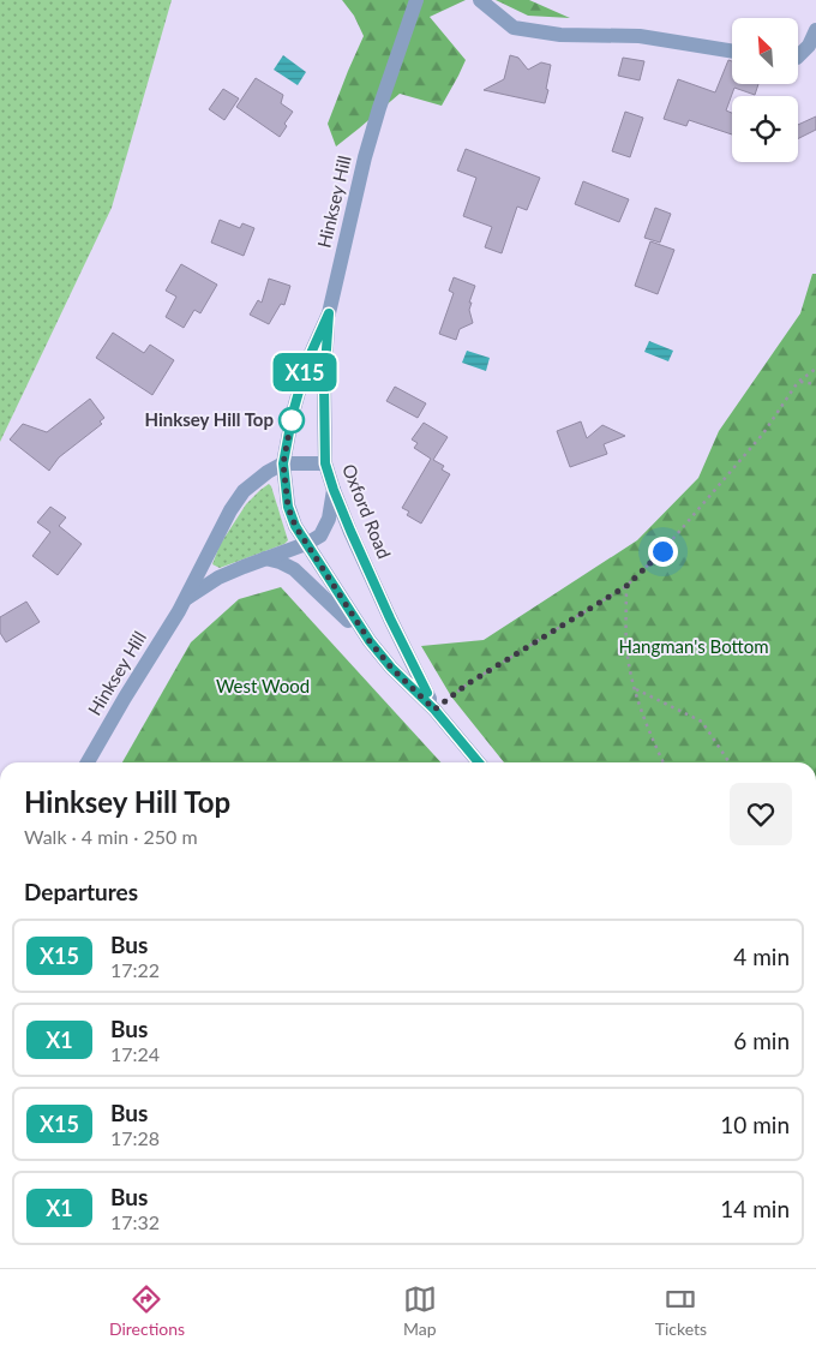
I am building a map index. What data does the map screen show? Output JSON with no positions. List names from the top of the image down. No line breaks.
{"streets":{"street":["Hinksey Hill","Oxford Road"]},"crossings":[["Hinksey Hill","Oxford Road"]],"parks":["Hangman's Bottom","West Wood"],"places":["Hinksey Hill Top"],"lines":["bus line X15"],"north":"top left","page":{"on_map":"X15","heading":[["Hinksey Hill Top","Walk · 4 min · 250 m"],"Departures"],"list":[{"mark":"X15","name":"Bus","note":"17:22","value":"4 min"},{"mark":"X1","name":"Bus","note":"17:24","value":"6 min"},{"mark":"X15","name":"Bus","note":"17:28","value":"10 min"},{"mark":"X1","name":"Bus","note":"17:32","value":"14 min"}],"tabs":["Directions","Map","Tickets"]}}
